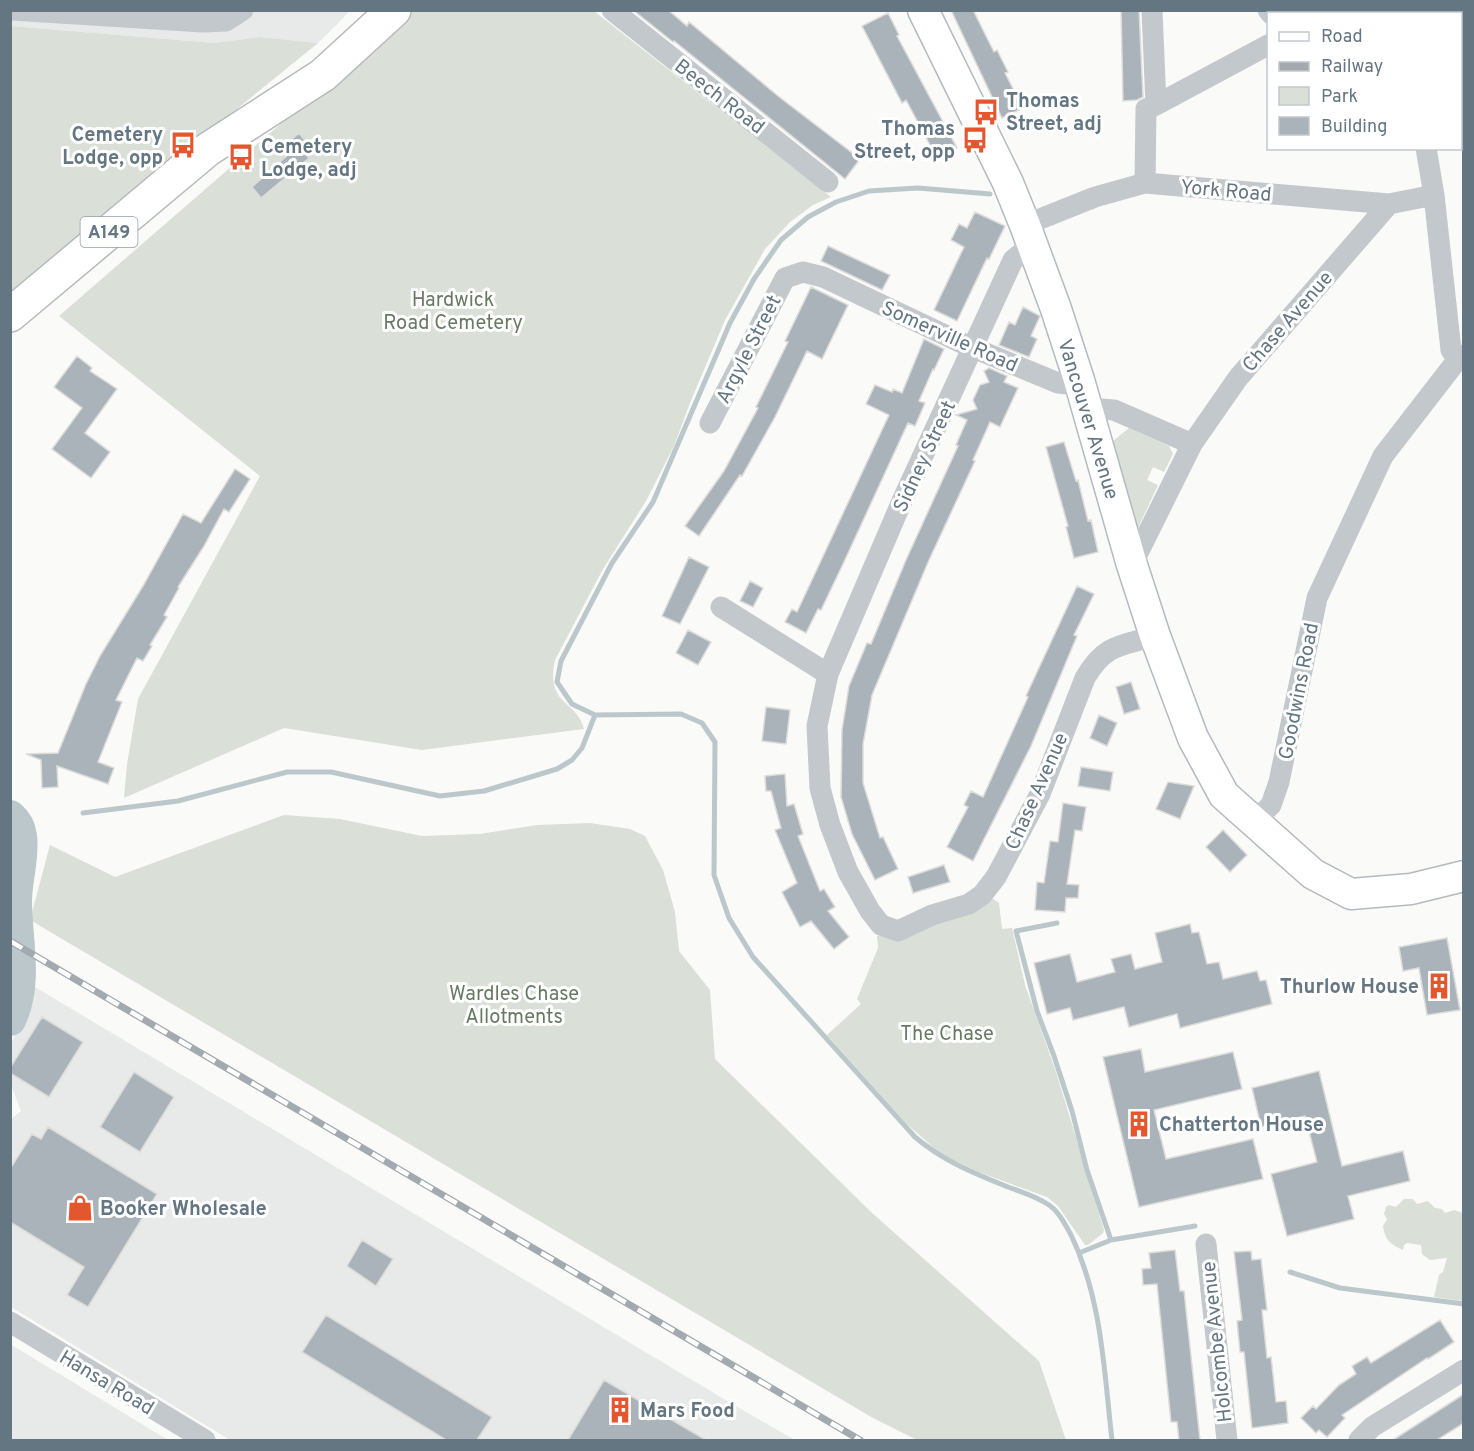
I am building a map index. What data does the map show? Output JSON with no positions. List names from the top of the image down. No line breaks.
{"streets":{"main road":["A149","Vancouver Avenue"],"street":["Beech Road","York Road","Chase Avenue","Somerville Road","Argyle Street","Sidney Street","Goodwins Road","Holcombe Avenue","Hansa Road"]},"crossings":[["York Road","Chase Avenue"],["York Road","Vancouver Avenue"],["York Road","Sidney Street"],["York Road","Goodwins Road"],["Chase Avenue","Vancouver Avenue"],["Chase Avenue","Sidney Street"],["Somerville Road","Argyle Street"],["Somerville Road","Vancouver Avenue"],["Somerville Road","Sidney Street"],["Vancouver Avenue","Sidney Street"],["Vancouver Avenue","Goodwins Road"]],"parks":["Hardwick Road Cemetery","Wardles Chase Allotments","The Chase"],"places":{"bus stop":["Thomas Street, adj","Thomas Street, opp","Cemetery Lodge, opp","Cemetery Lodge, adj"],"building":["Thurlow House","Chatterton House","Mars Food"],"shop":["Booker Wholesale"]},"legend":["Road","Railway","Park","Building"]}
